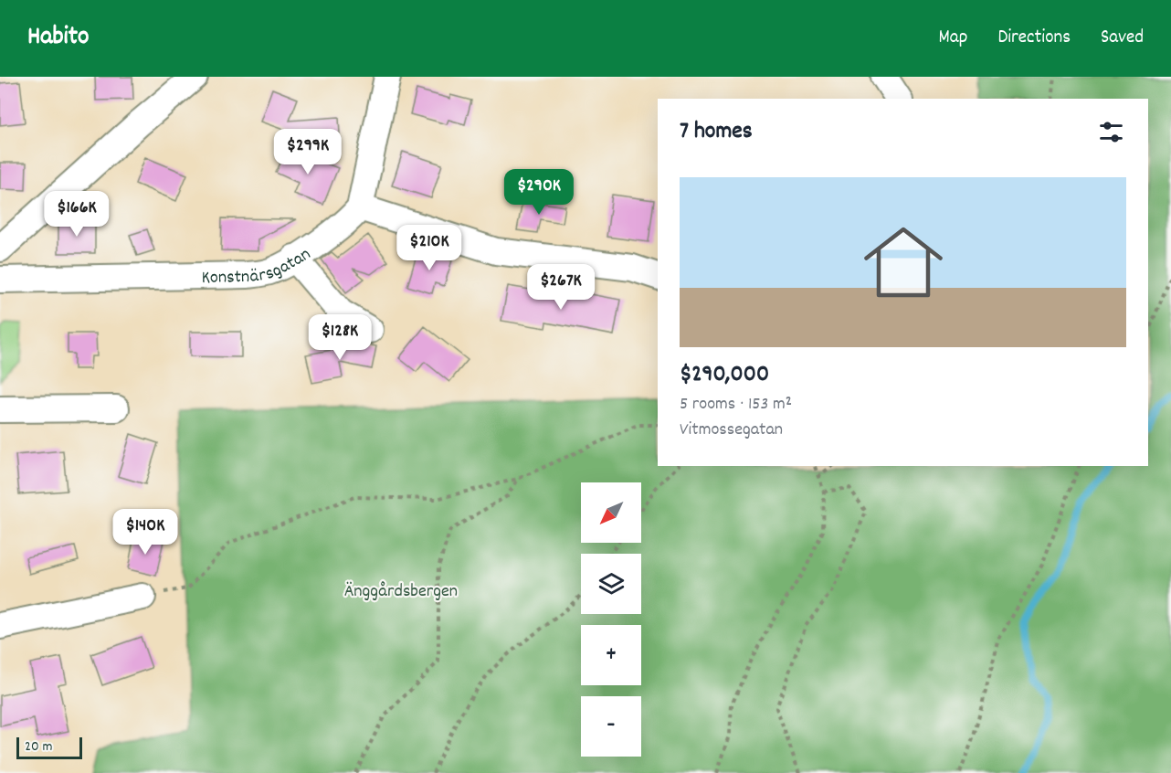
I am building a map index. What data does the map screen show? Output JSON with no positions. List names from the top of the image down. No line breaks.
{"streets":{"street":["Konstnärsgatan"]},"parks":["Änggårdsbergen"],"scale_bar":"20 m","north":"bottom left","page":{"header":"Habito","nav":["Map","Directions","Saved"],"heading":"7 homes","price":["$299K","$290K","$166K","$210K","$267K","$128K","$140K"],"list":[{"name":"$290,000","note":"5 rooms · 153 m² · Vitmossegatan"}],"map_buttons":["+","−"],"scale":"20 m"}}
